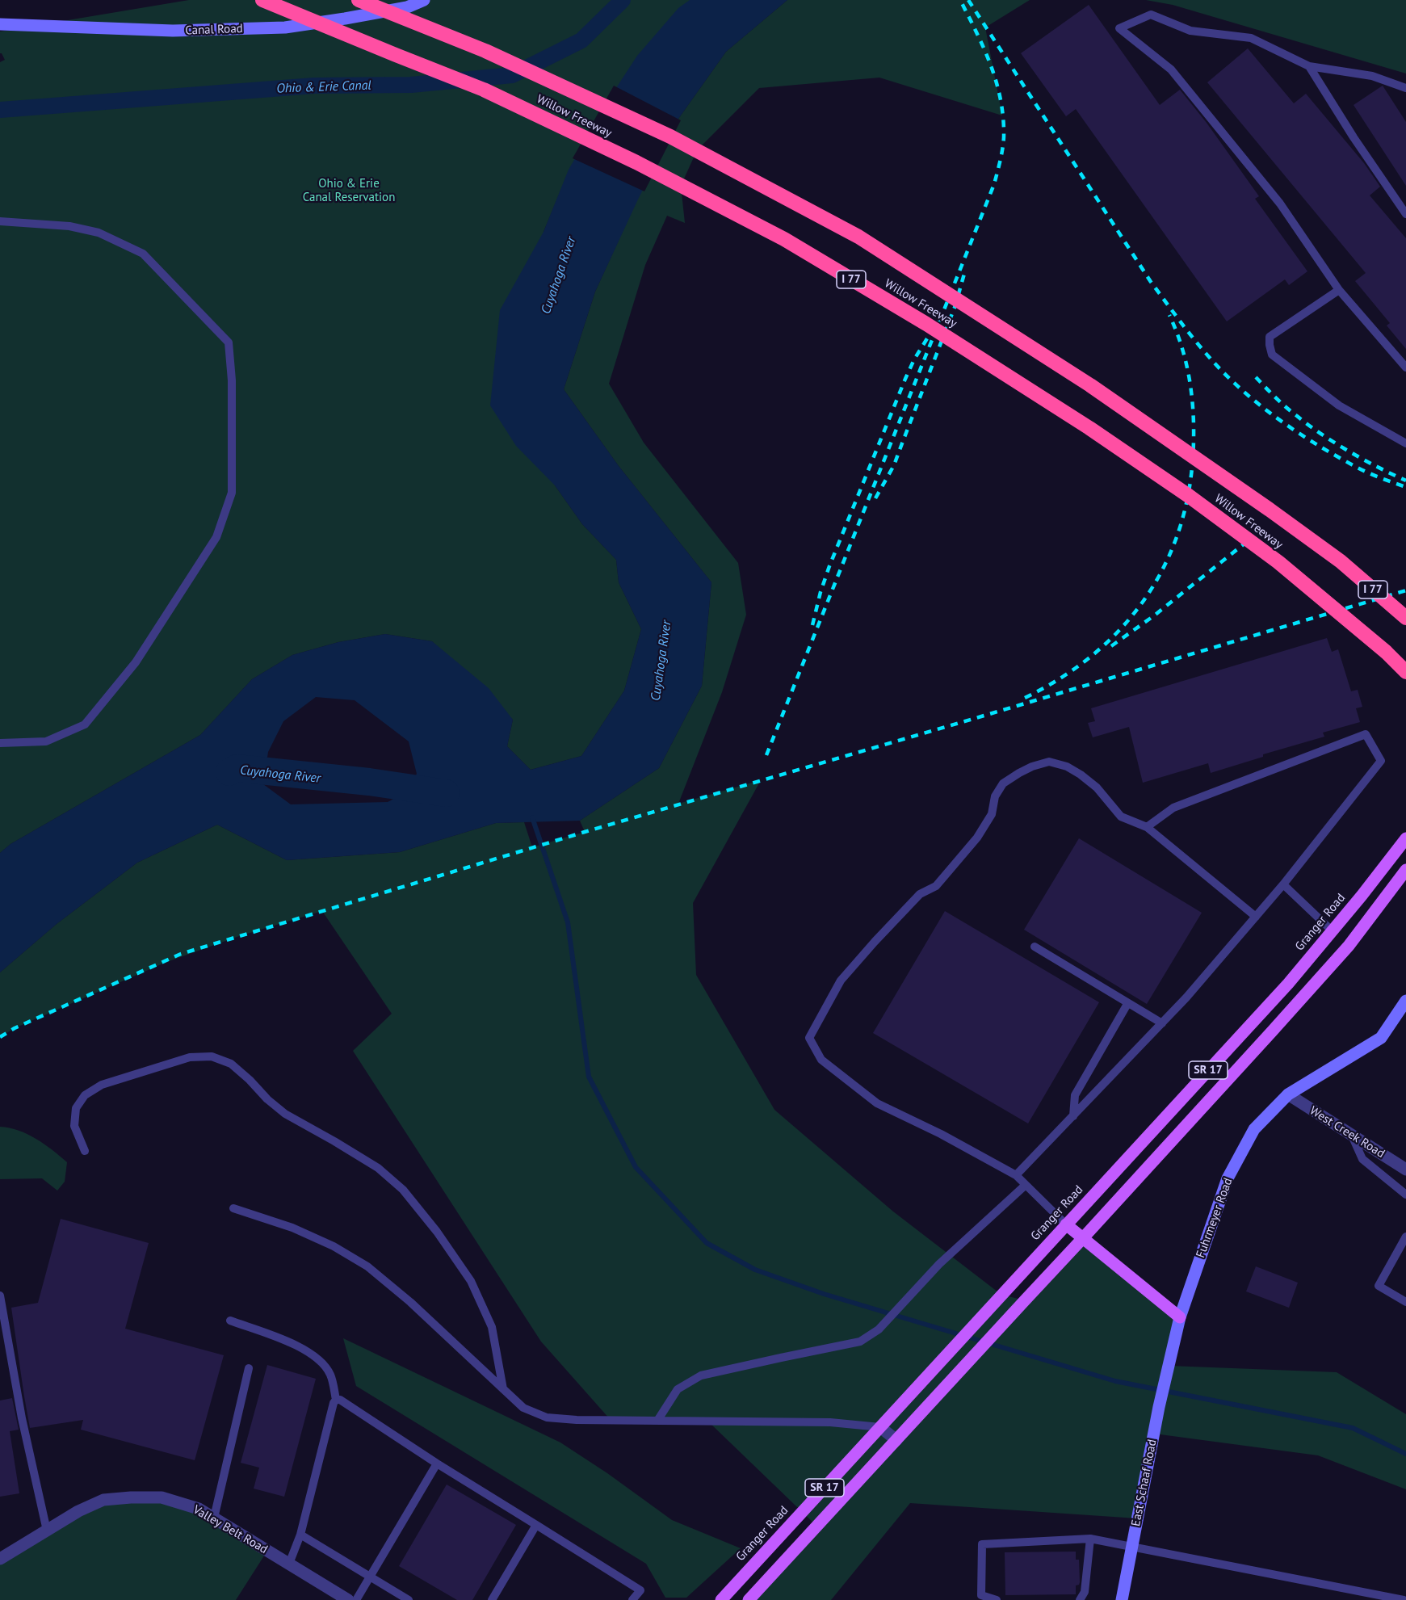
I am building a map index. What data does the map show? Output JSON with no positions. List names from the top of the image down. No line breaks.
{"streets":{"highway":["Willow Freeway","I 77"],"main road":["Granger Road","SR 17"],"street":["Canal Road","West Creek Road","Fuhrmeyer Road","East Schaaf Road","Valley Belt Road"]},"crossings":[["West Creek Road","Fuhrmeyer Road"],["Fuhrmeyer Road","East Schaaf Road"]],"water":["Ohio & Erie Canal","Cuyahoga River"],"parks":["Ohio & Erie Canal Reservation"]}
